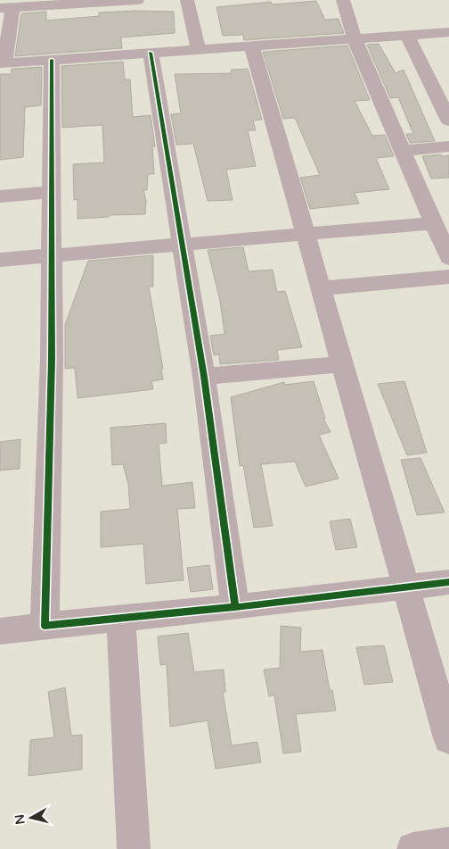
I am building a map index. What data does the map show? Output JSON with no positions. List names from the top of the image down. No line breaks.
{"north":"left"}
